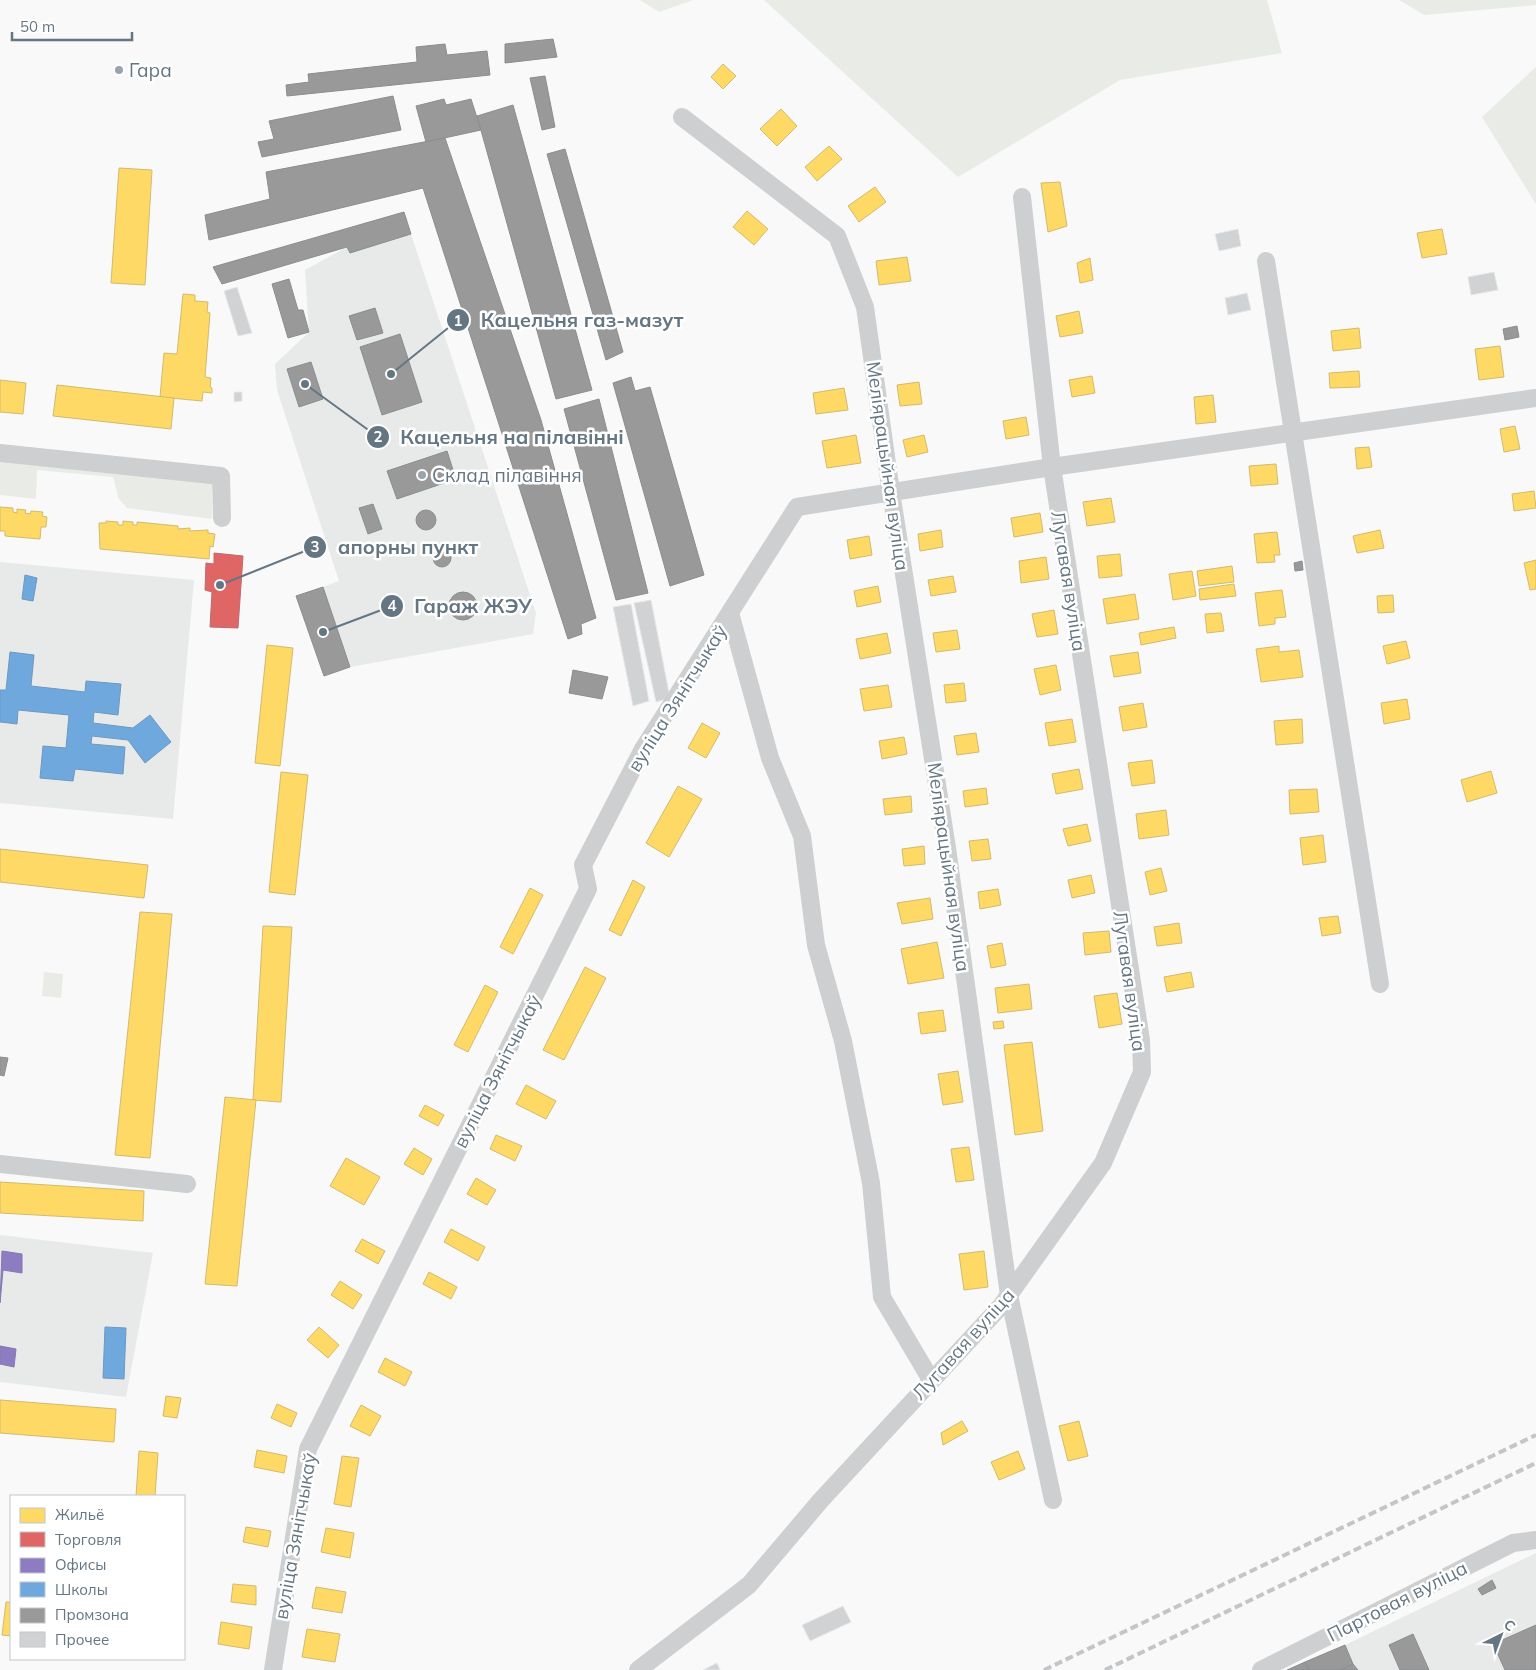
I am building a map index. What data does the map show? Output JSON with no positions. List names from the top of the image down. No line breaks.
{"streets":{"street":["Меліярацыйная вуліца","Лугавая вуліца","вуліца Зянітчыкаў","Партовая вуліца"]},"crossings":[["Меліярацыйная вуліца","Лугавая вуліца"],["Меліярацыйная вуліца","вуліца Зянітчыкаў"]],"places":["Гара","Кацельня газ-мазут","Кацельня на пілавінні","Склад пілавіння","апорны пункт","Гараж ЖЭУ"],"legend":["Жильё","Торговля","Офисы","Школы","Промзона","Прочее"],"scale_bar":"50 m","north":"top right"}
